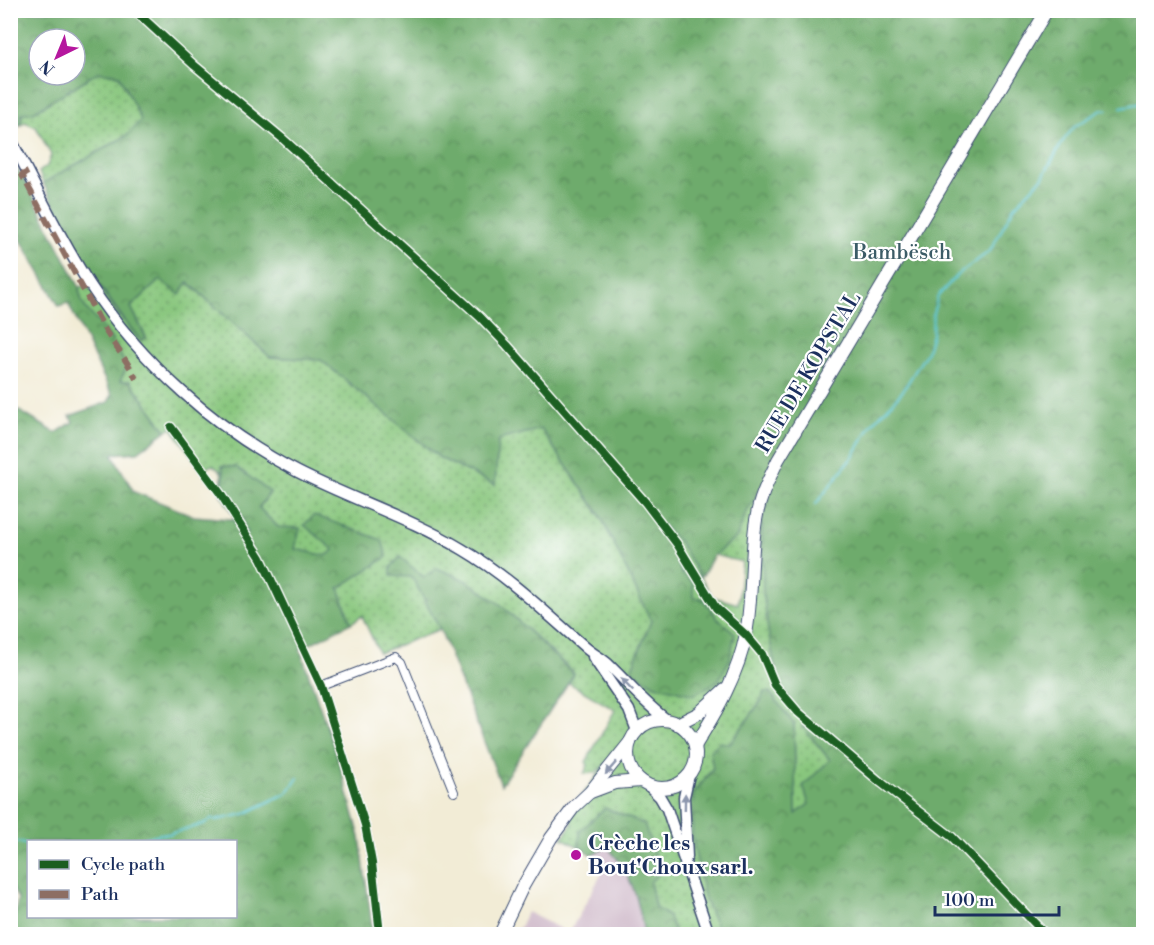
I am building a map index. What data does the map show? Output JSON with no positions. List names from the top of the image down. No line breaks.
{"streets":{"main road":["RUE DE KOPSTAL"]},"parks":["Bambësch"],"places":["Crèche les Bout'Choux sarl."],"legend":["Cycle path","Path"],"scale_bar":"100 m","north":"bottom left"}
